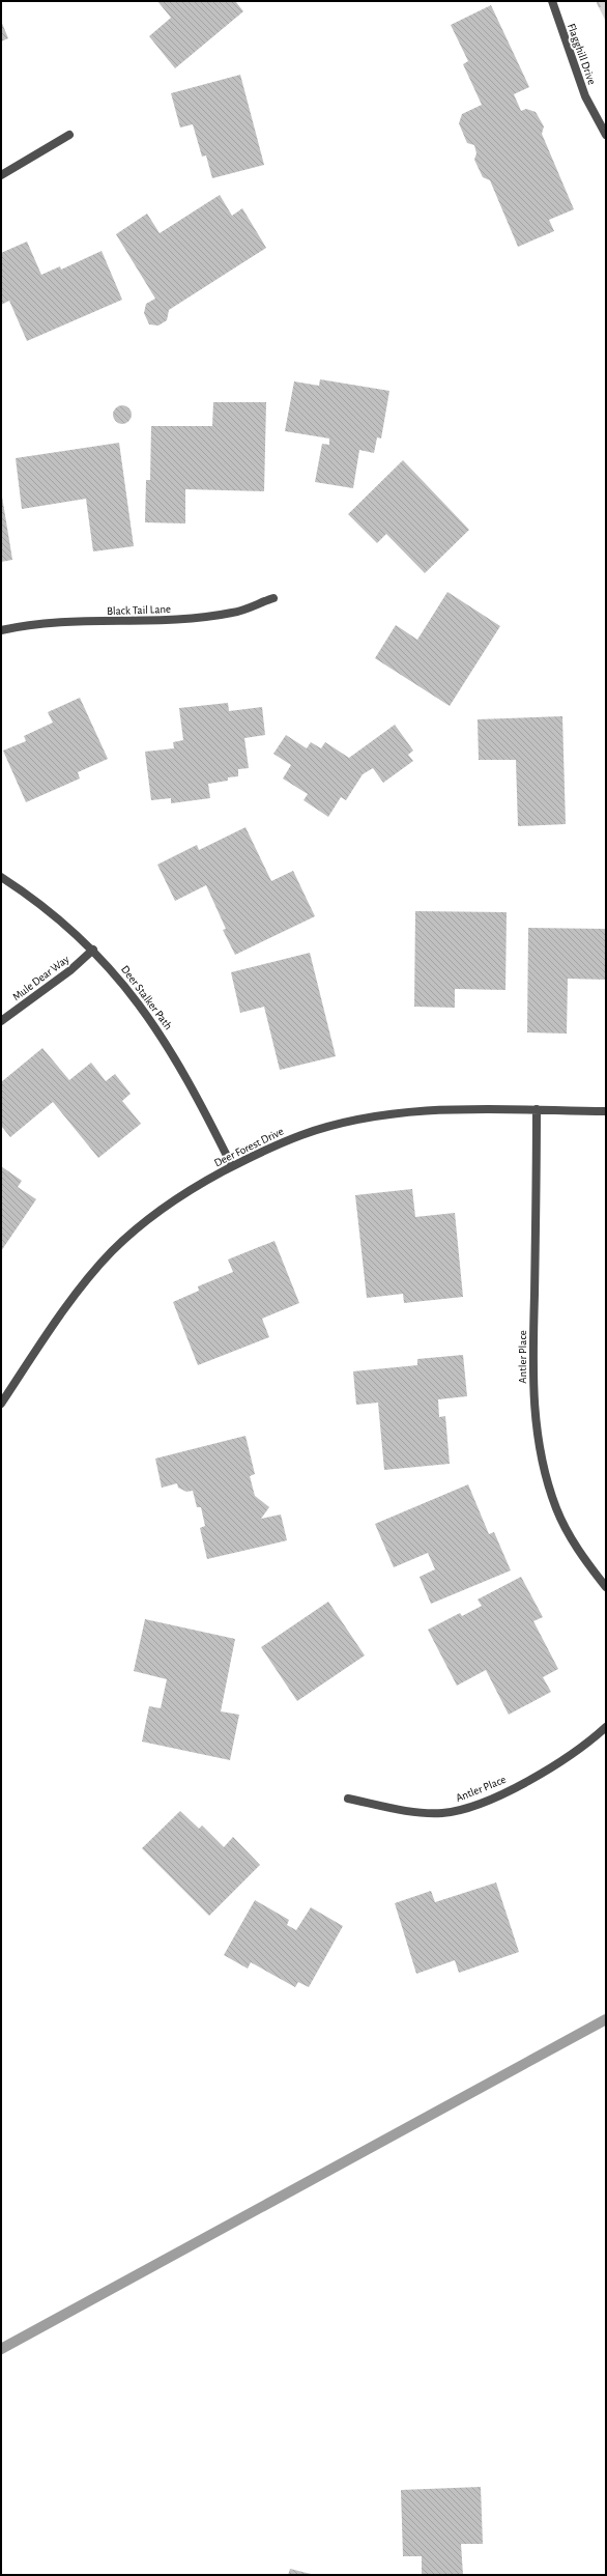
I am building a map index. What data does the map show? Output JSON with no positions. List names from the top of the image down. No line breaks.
{"streets":{"street":["Flagghill Drive","Black Tail Lane","Mule Dear Way","Deer Stalker Path","Deer Forest Drive","Antler Place"]},"crossings":[["Mule Dear Way","Deer Stalker Path"],["Deer Stalker Path","Deer Forest Drive"],["Deer Forest Drive","Antler Place"]]}
